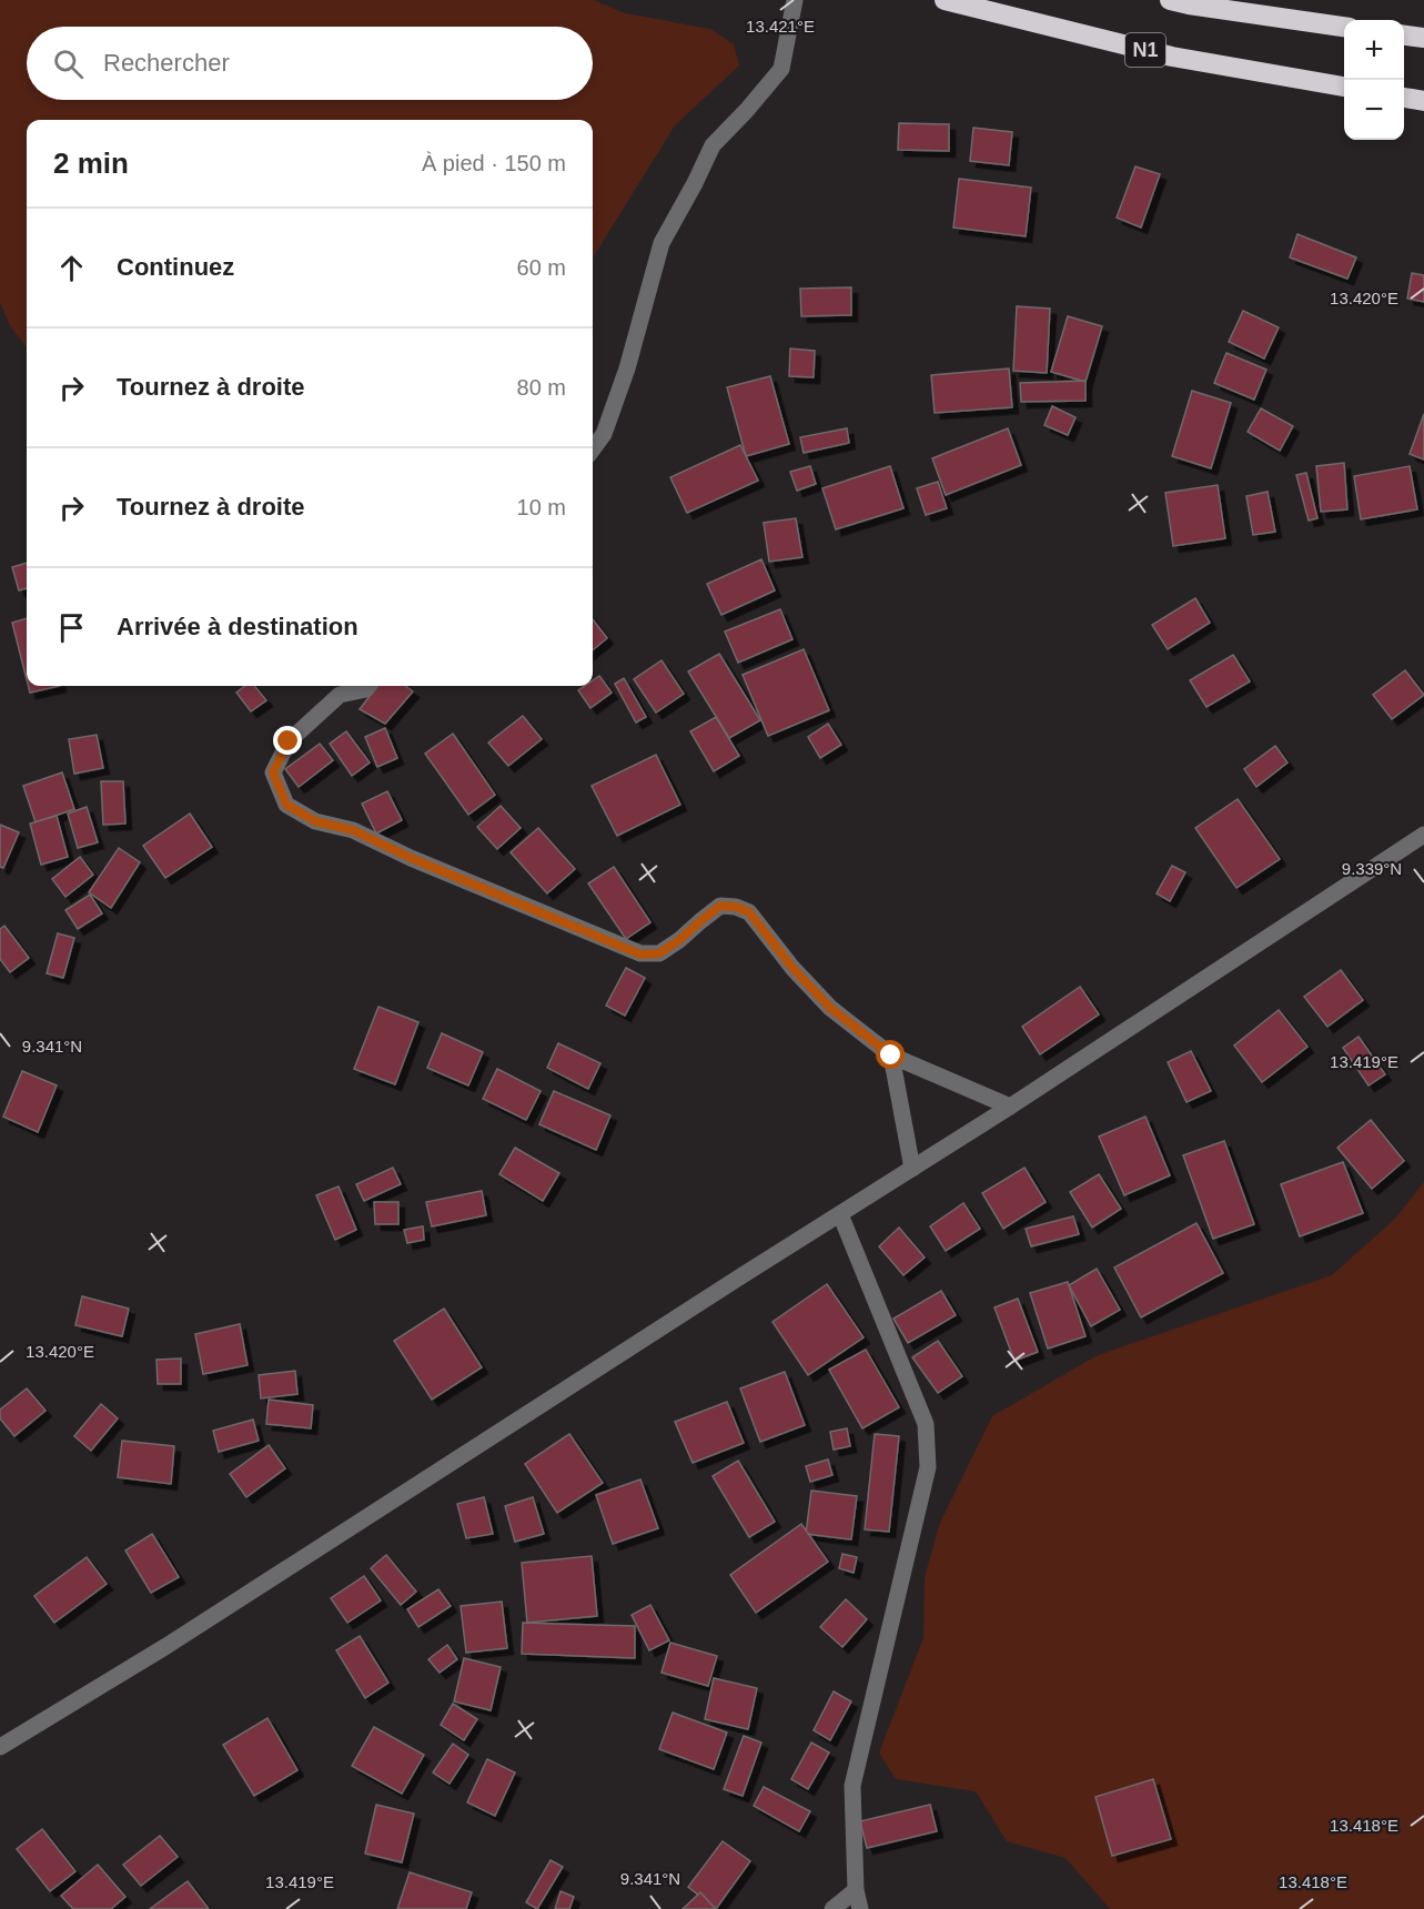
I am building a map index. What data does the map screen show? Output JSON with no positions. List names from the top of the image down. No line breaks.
{"streets":{"highway":["N1"]},"page":{"map_buttons":["+","−"],"search":"Rechercher","heading":["2 min","À pied · 150 m"],"list":[["Continuez","60 m"],["Tournez à droite","80 m"],["Tournez à droite","10 m"],"Arrivée à destination"]},"coordinates":["13.421°E","13.420°E","9.339°N","9.341°N","13.419°E","13.418°E"]}
